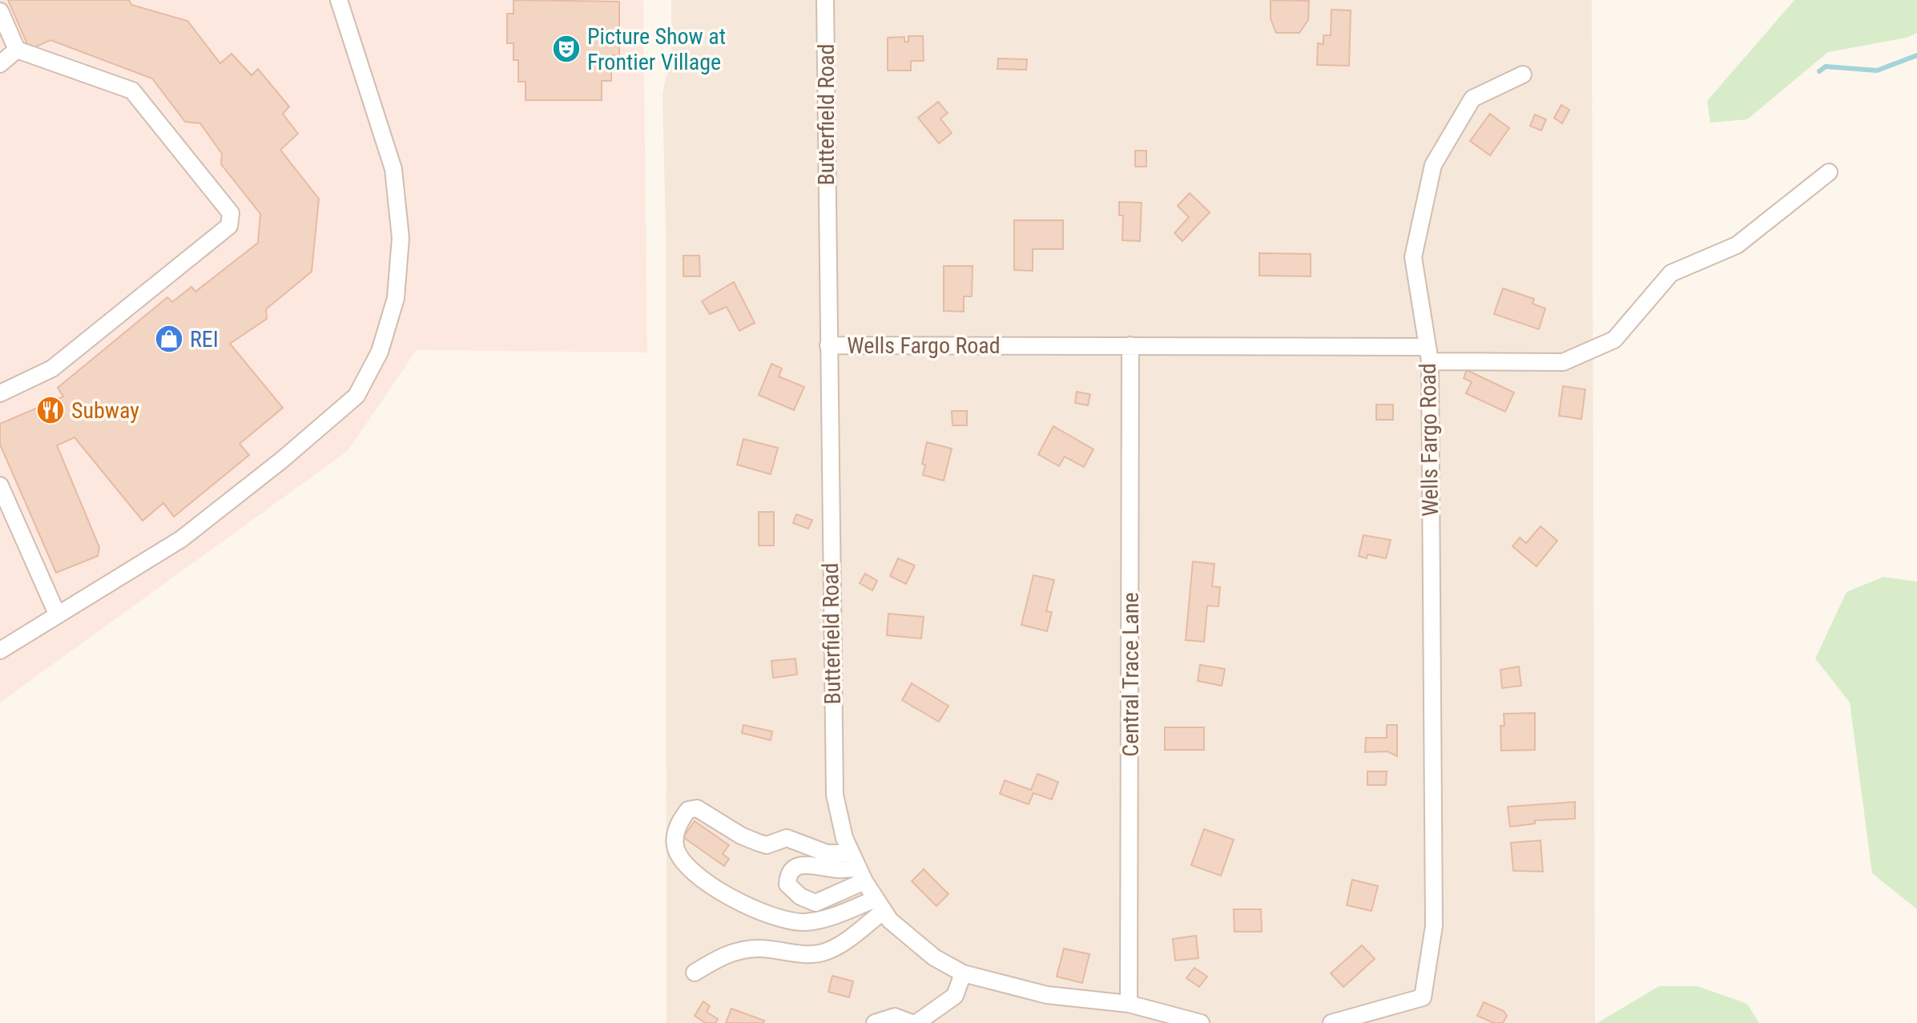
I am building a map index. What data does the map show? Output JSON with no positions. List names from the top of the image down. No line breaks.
{"streets":{"street":["Butterfield Road","Wells Fargo Road","Central Trace Lane"]},"crossings":[["Butterfield Road","Wells Fargo Road"],["Butterfield Road","Central Trace Lane"],["Wells Fargo Road","Central Trace Lane"]],"places":{"theatre":["Picture Show at Frontier Village"],"shop":["REI"],"restaurant":["Subway"]}}
